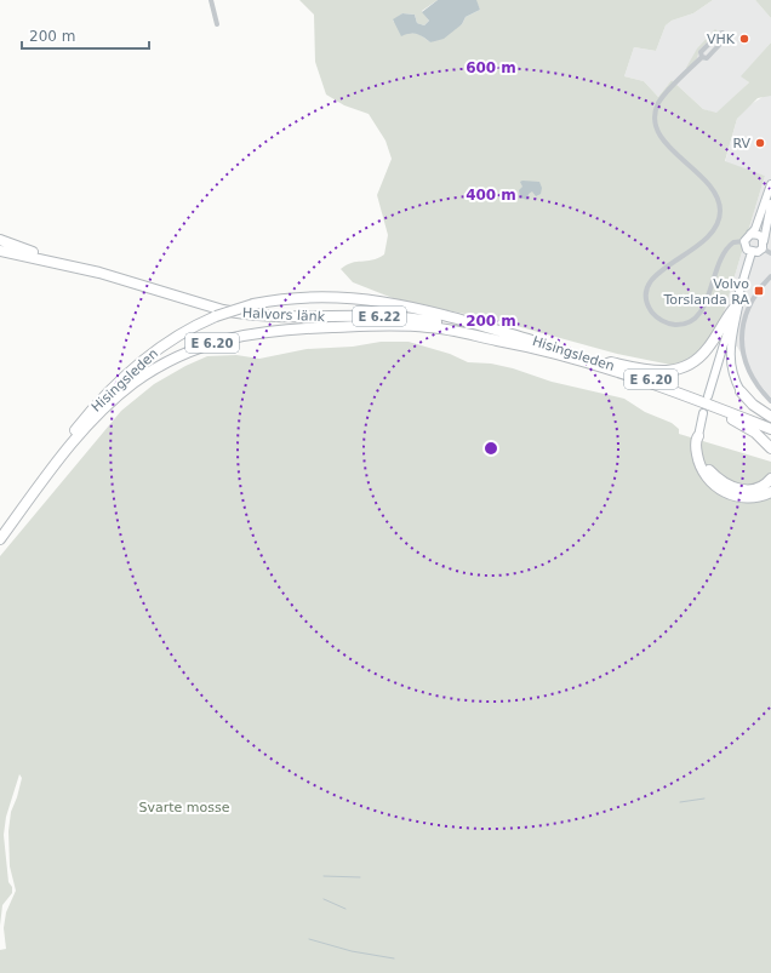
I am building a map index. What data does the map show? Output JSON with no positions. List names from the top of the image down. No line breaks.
{"streets":{"highway":["Halvors länk","E 6.22","E 6.20","Hisingsleden"]},"crossings":[["Halvors länk","E 6.22"],["Halvors länk","Hisingsleden"]],"parks":["Svarte mosse"],"places":{"other":["VHK","RV"],"transit":["Volvo Torslanda RA"]},"scale_bar":"200 m","rings":["600 m","400 m","200 m"]}
